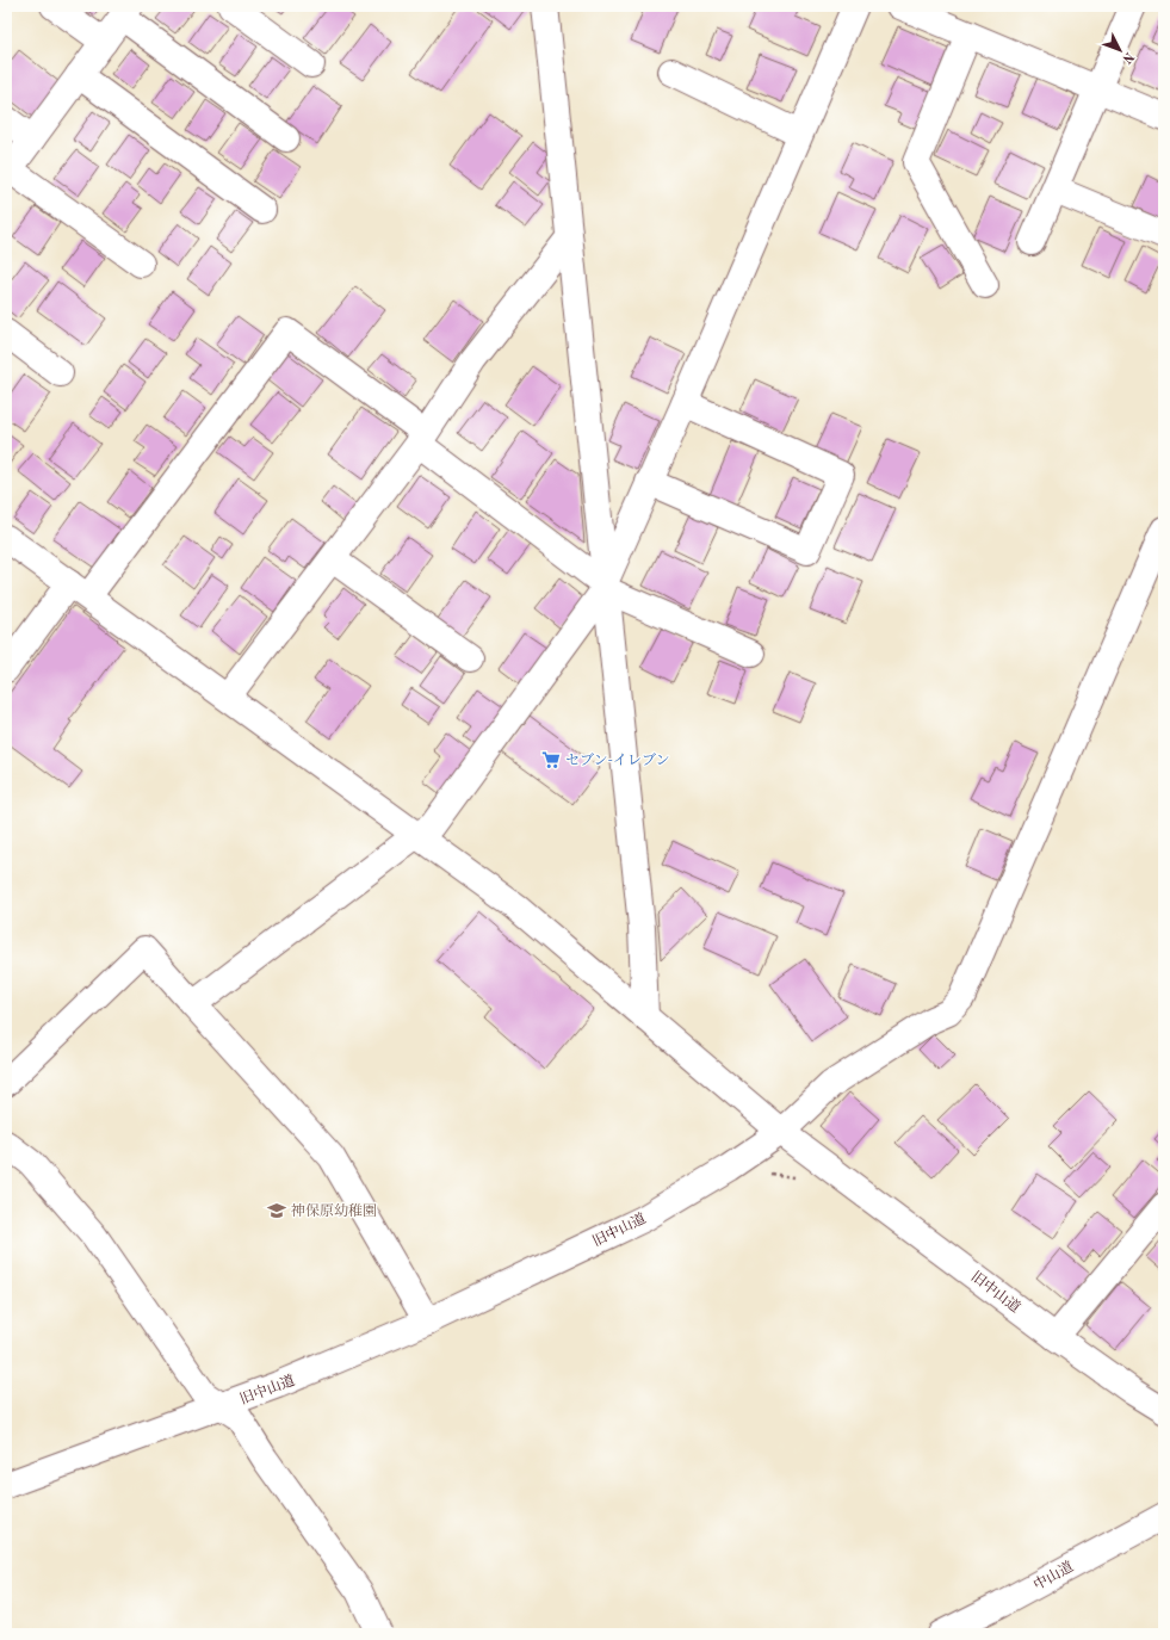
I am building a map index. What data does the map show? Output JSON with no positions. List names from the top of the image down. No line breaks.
{"streets":{"main road":["旧中山道","中山道"]},"places":{"supermarket":["セブン-イレブン"],"school or university":["神保原幼稚園"]},"north":"bottom right"}
